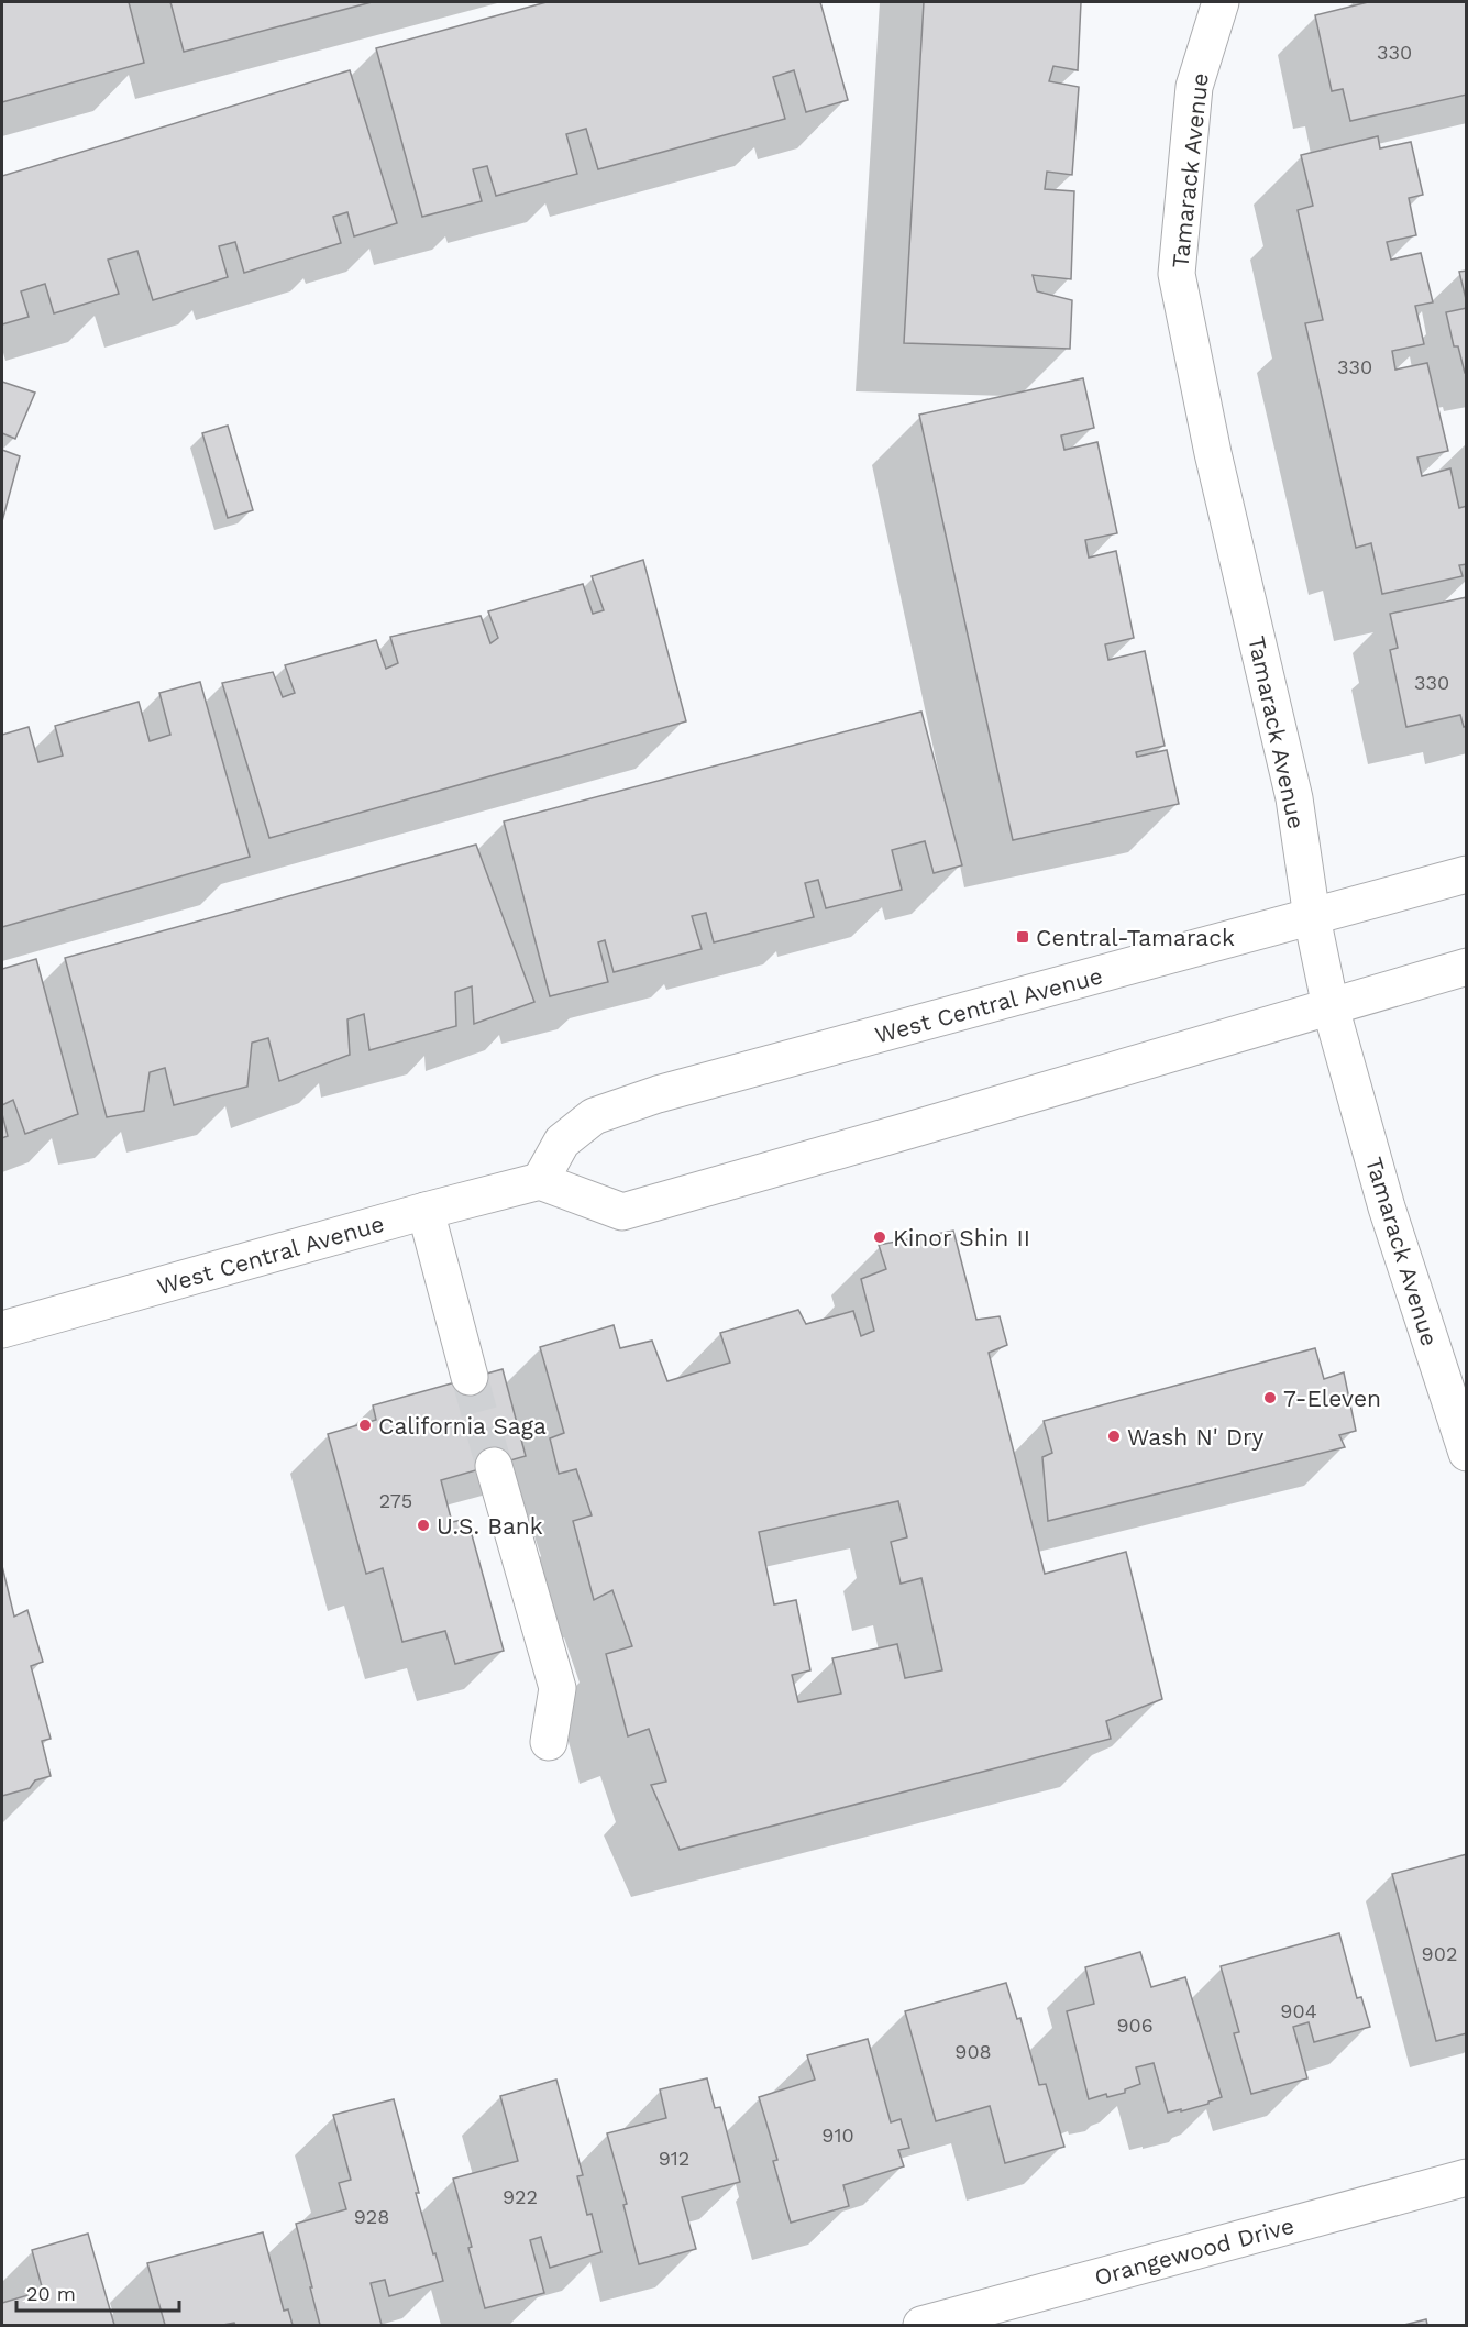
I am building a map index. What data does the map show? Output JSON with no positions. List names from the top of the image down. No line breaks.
{"streets":{"main road":["Tamarack Avenue","West Central Avenue","Orangewood Drive"]},"crossings":[["Tamarack Avenue","West Central Avenue"]],"places":{"transit":["Central-Tamarack"],"other":["Kinor Shin II","7-Eleven","California Saga","Wash N' Dry","U.S. Bank"]},"house_numbers":["330","330","330","275","902","904","906","908","910","912","922","928"],"scale_bar":"20 m"}
